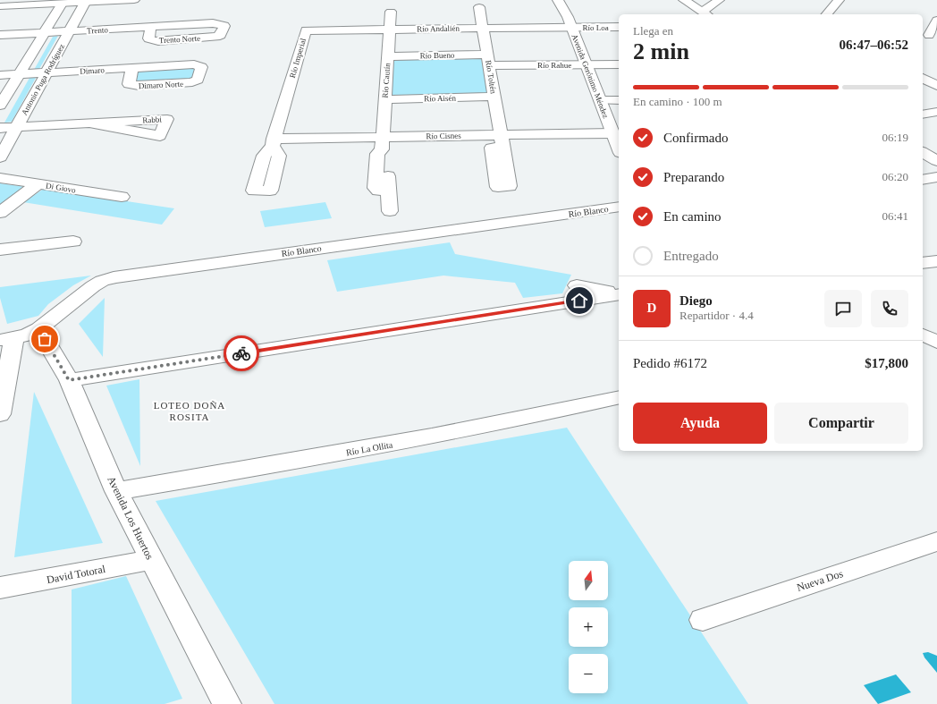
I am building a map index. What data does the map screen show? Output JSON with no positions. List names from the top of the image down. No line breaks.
{"streets":{"street":["Río Loa","Río Andalién","Trento","Trento Norte","Río Bueno","Río Imperial","Río Rahue","Dimaro","Avenida Gerónimo Méndez","Río Toltén","Antonio Puga Rodríguez","Río Cautín","Dimaro Norte","Río Aisén","Río Cisnes","Di Giovo","Río Blanco","Río La Ollita","Avenida Los Huertos","David Totoral","Nueva Dos"]},"crossings":[["Río Loa","Río Andalién"],["Río Loa","Avenida Gerónimo Méndez"],["Río Andalién","Río Imperial"],["Río Andalién","Avenida Gerónimo Méndez"],["Río Andalién","Río Toltén"],["Río Andalién","Río Cautín"],["Trento","Trento Norte"],["Trento","Antonio Puga Rodríguez"],["Río Bueno","Río Rahue"],["Río Bueno","Río Toltén"],["Río Bueno","Río Cautín"],["Río Imperial","Río Cisnes"],["Río Rahue","Avenida Gerónimo Méndez"],["Río Rahue","Río Toltén"],["Dimaro","Antonio Puga Rodríguez"],["Dimaro","Dimaro Norte"],["Avenida Gerónimo Méndez","Río Cisnes"],["Río Toltén","Río Aisén"],["Río Toltén","Río Cisnes"],["Río Cautín","Río Aisén"],["Río Cautín","Río Cisnes"],["Río Blanco","Avenida Los Huertos"],["Río La Ollita","Avenida Los Huertos"],["Avenida Los Huertos","David Totoral"]],"districts":["LOTEO DOÑA ROSITA"],"north":"top","page":{"heading":["2 min","Llega en","06:47–06:52"],"panel":["Diego","Repartidor · 4.4","Pedido #6172","$17,800"],"bar":"En camino · 100 m","list":[["Confirmado","06:19"],["Preparando","06:20"],["En camino","06:41"],"Entregado"],"round":"D","buttons":["Ayuda","Compartir"],"map_buttons":["+","−"]}}
